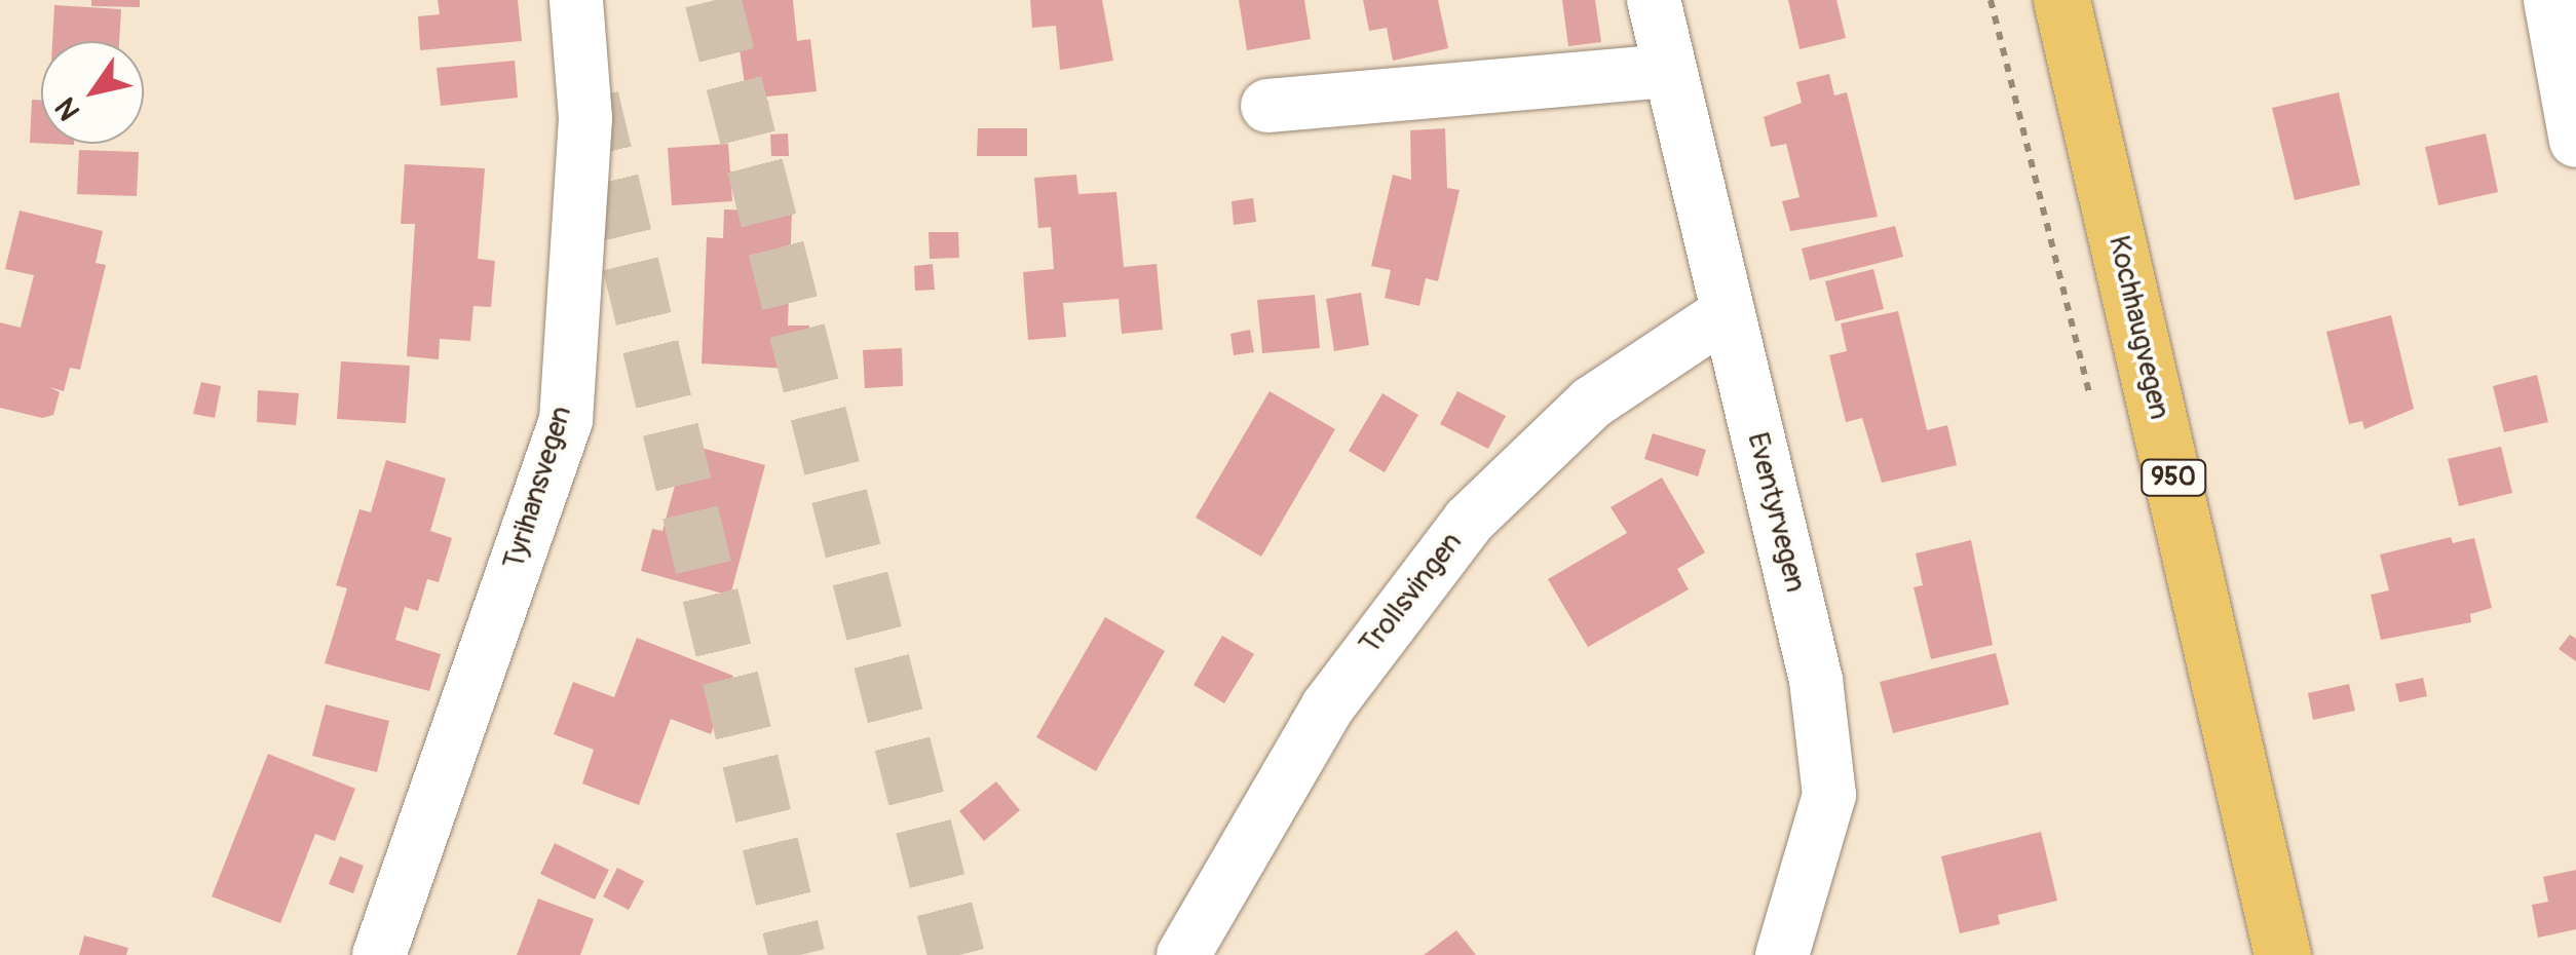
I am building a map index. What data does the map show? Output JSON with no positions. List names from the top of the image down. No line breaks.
{"streets":{"main road":["Kochhaugvegen","950"],"street":["Tyrihansvegen","Eventyrvegen","Trollsvingen"]},"crossings":[["Eventyrvegen","Trollsvingen"]],"north":"bottom left"}
